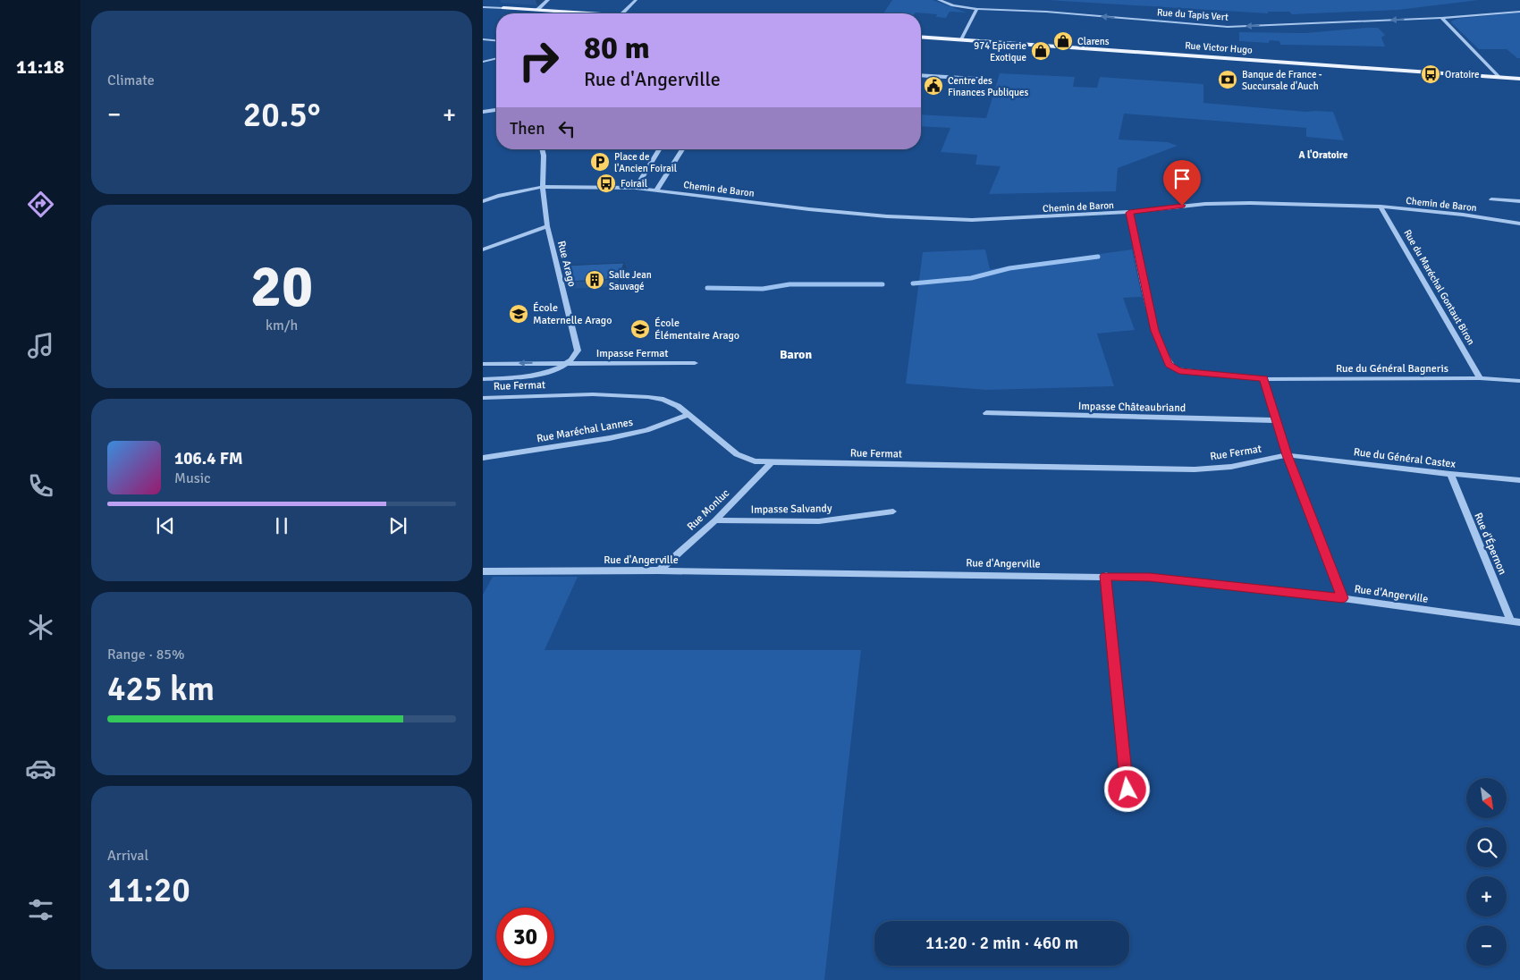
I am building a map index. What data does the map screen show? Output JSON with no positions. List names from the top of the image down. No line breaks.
{"streets":{"main road":["Rue Victor Hugo"],"street":["Rue du Tapis Vert","Chemin de Baron","Rue Arago","Rue du Maréchal Gontaut Biron","Impasse Fermat","Rue du Général Bagneris","Rue Fermat","Impasse Châteaubriand","Rue Maréchal Lannes","Rue du Général Castex","Impasse Salvandy","Rue Monluc","Rue d'Épernon","Rue d'Angerville"]},"crossings":[["Chemin de Baron","Rue du Maréchal Gontaut Biron"],["Chemin de Baron","Rue du Général Bagneris"],["Rue Arago","Impasse Fermat"],["Rue Arago","Rue Fermat"],["Rue du Maréchal Gontaut Biron","Rue du Général Bagneris"],["Impasse Fermat","Rue Fermat"],["Rue Fermat","Rue Maréchal Lannes"],["Rue Fermat","Rue du Général Castex"],["Rue Fermat","Rue Monluc"],["Rue du Général Castex","Rue d'Épernon"],["Impasse Salvandy","Rue Monluc"],["Rue Monluc","Rue d'Angerville"],["Rue d'Épernon","Rue d'Angerville"]],"one_way":["Rue du Tapis Vert"],"districts":["A l'Oratoire","Baron"],"places":{"shop":["Clarens","974 Epicerie Exotique"],"bus stop":["Oratoire","Foirail"],"bank":["Banque de France - Succursale d'Auch"],"public building":["Centre des Finances Publiques"],"parking":["Place de l'Ancien Foirail"],"building":["Salle Jean Sauvagé"],"school or university":["École Maternelle Arago","École Élémentaire Arago"]},"north":"bottom right","page":{"tabs":"11:18","tile":["Climate",["20","km/h"],["Range · 85%","425 km"],["Arrival","11:20"]],"turn":["80 m","Rue d'Angerville"],"heat":["−","20.5°","+"],"then":"Then","song":["106.4 FM","Music"],"map_buttons":["+","−"],"limit":"30","trip":"11:20 · 2 min · 460 m"}}
